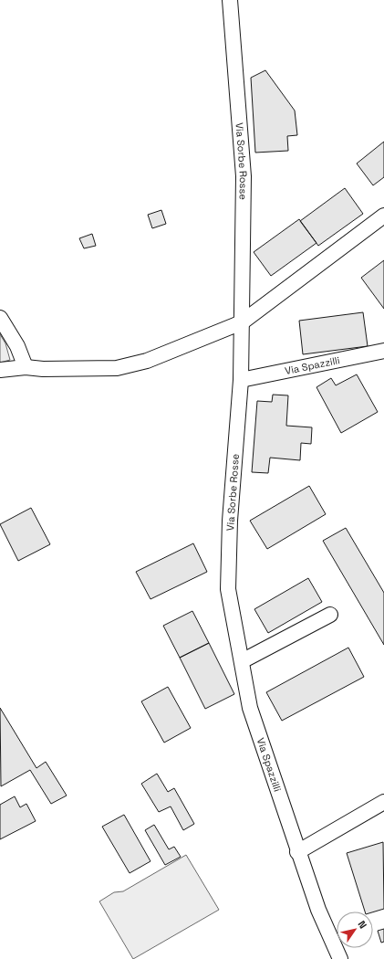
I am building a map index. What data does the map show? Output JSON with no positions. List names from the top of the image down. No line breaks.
{"streets":{"street":["Via Sorbe Rosse","Via Spazzilli"]},"crossings":[["Via Sorbe Rosse","Via Spazzilli"]],"north":"top right"}
